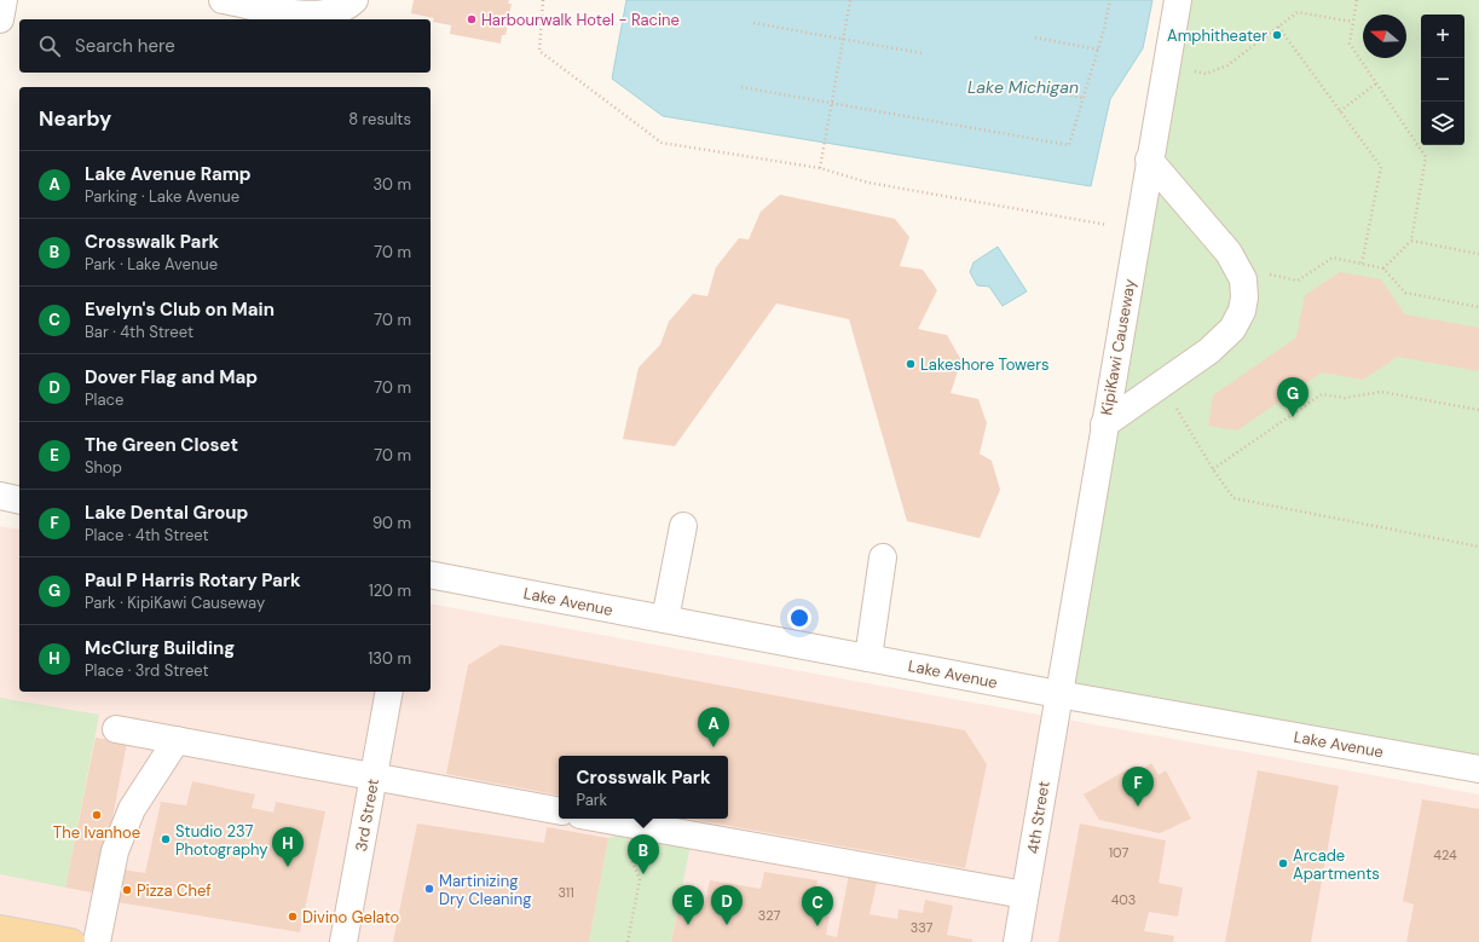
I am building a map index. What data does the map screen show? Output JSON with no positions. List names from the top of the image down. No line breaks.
{"streets":{"street":["KipiKawi Causeway","Lake Avenue","3rd Street","4th Street"]},"crossings":[["KipiKawi Causeway","Lake Avenue"],["KipiKawi Causeway","4th Street"],["Lake Avenue","4th Street"]],"water":["Lake Michigan"],"places":["Harbourwalk Hotel - Racine","Amphitheater","Lakeshore Towers","The Ivanhoe","Studio 237 Photography","Arcade Apartments","Martinizing Dry Cleaning","Pizza Chef","Divino Gelato"],"house_numbers":["107","424","311","403","327","337"],"north":"left","page":{"map_buttons":["+","−"],"search":"Search here","heading":["Nearby","8 results"],"list":[{"mark":"A","name":"Lake Avenue Ramp","note":"Parking · Lake Avenue","value":"30 m"},{"mark":"B","name":"Crosswalk Park","note":"Park · Lake Avenue","value":"70 m"},{"mark":"C","name":"Evelyn's Club on Main","note":"Bar · 4th Street","value":"70 m"},{"mark":"D","name":"Dover Flag and Map","note":"Place","value":"70 m"},{"mark":"E","name":"The Green Closet","note":"Shop","value":"70 m"},{"mark":"F","name":"Lake Dental Group","note":"Place · 4th Street","value":"90 m"},{"mark":"G","name":"Paul P Harris Rotary Park","note":"Park · KipiKawi Causeway","value":"120 m"},{"mark":"H","name":"McClurg Building","note":"Place · 3rd Street","value":"130 m"}],"pins":["G","A","F","H","B","D","E","C"],"popup":["Crosswalk Park","Park"]}}
